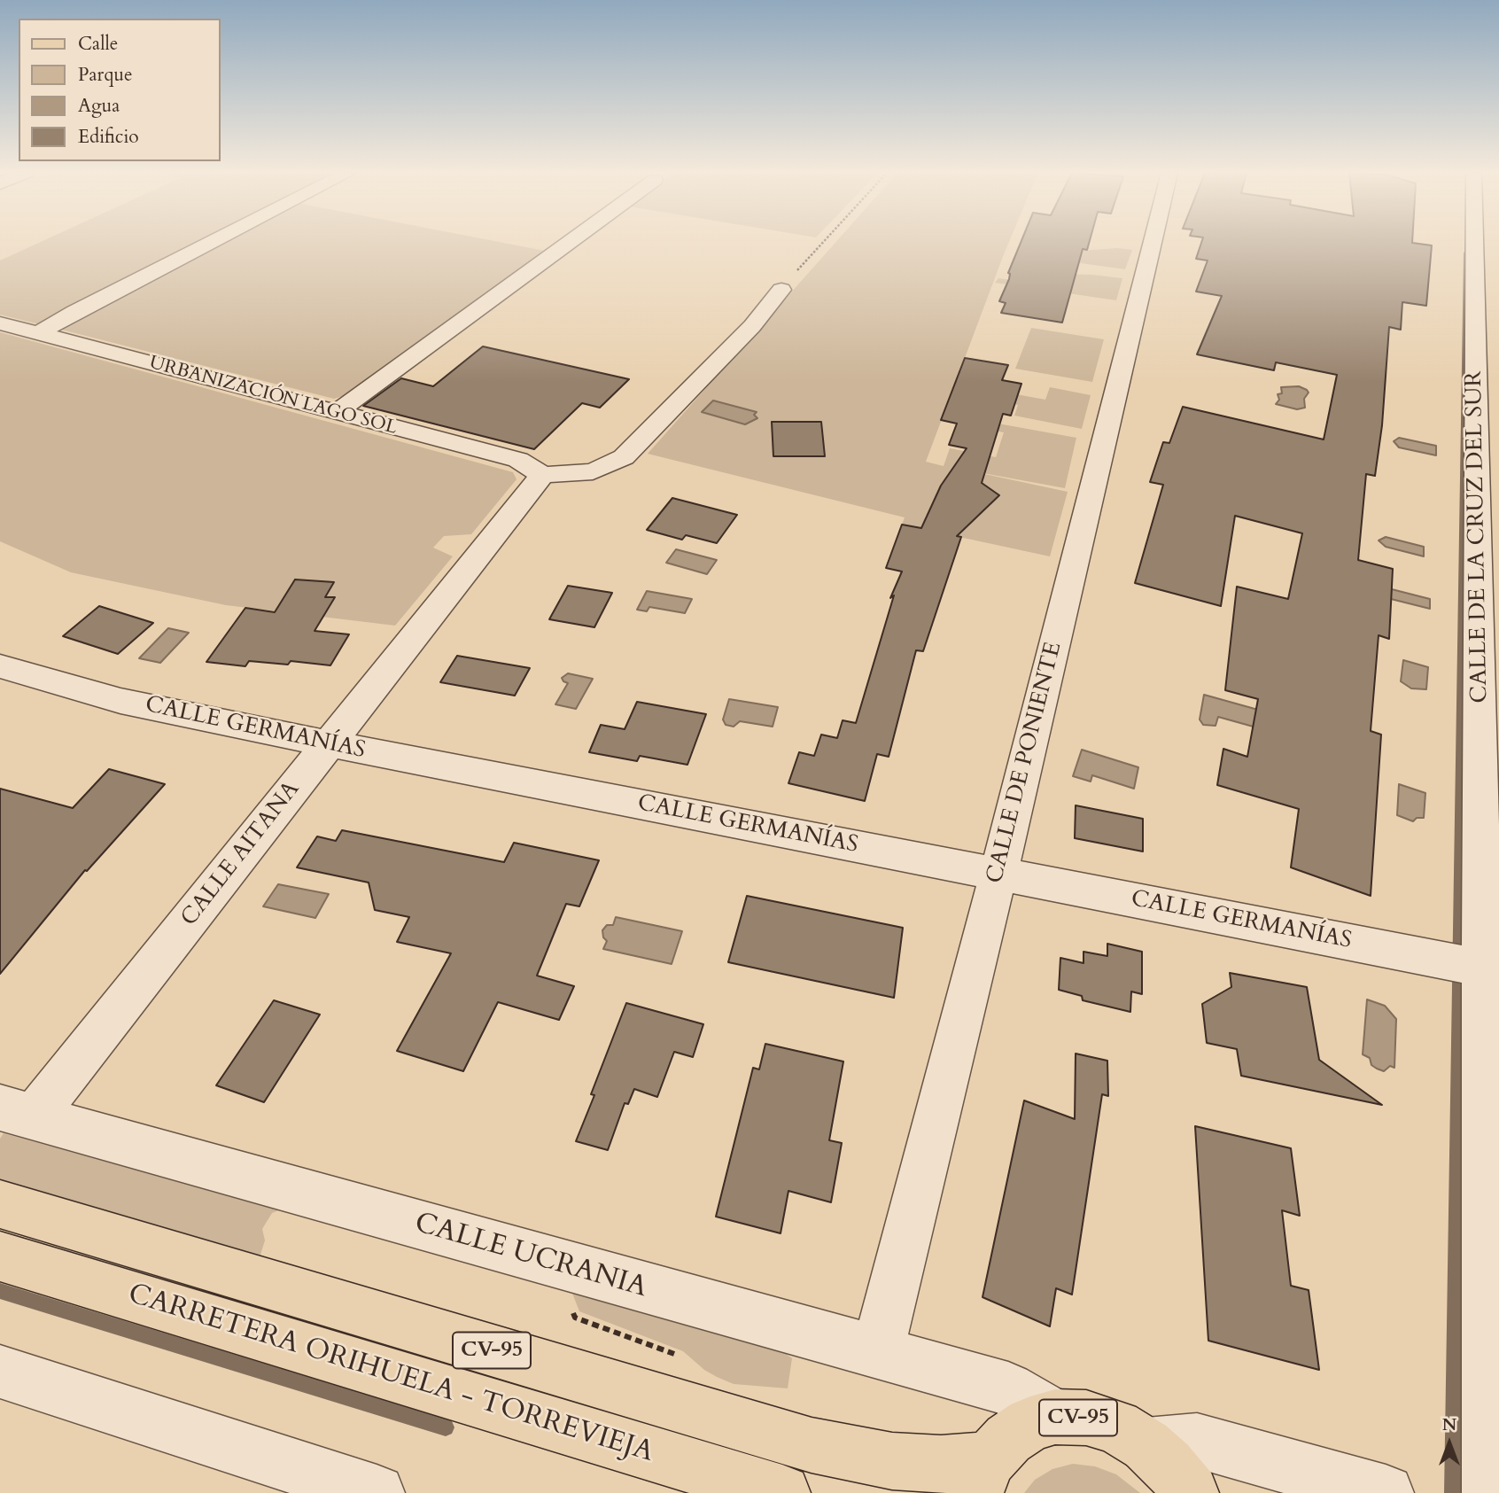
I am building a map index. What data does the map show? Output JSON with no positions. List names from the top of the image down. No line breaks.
{"streets":{"main road":["CV-95","CARRETERA ORIHUELA - TORREVIEJA"],"street":["URBANIZACIÓN LAGO SOL","CALLE DE LA CRUZ DEL SUR","CALLE GERMANÍAS","CALLE DE PONIENTE","CALLE AITANA","CALLE UCRANIA"]},"crossings":[["URBANIZACIÓN LAGO SOL","CALLE AITANA"],["CALLE DE LA CRUZ DEL SUR","CALLE GERMANÍAS"],["CALLE GERMANÍAS","CALLE DE PONIENTE"],["CALLE GERMANÍAS","CALLE AITANA"],["CALLE DE PONIENTE","CALLE UCRANIA"],["CALLE AITANA","CALLE UCRANIA"],["CALLE UCRANIA","CV-95"],["CV-95","CARRETERA ORIHUELA - TORREVIEJA"]],"legend":["Calle","Parque","Agua","Edificio"],"north":"top"}
